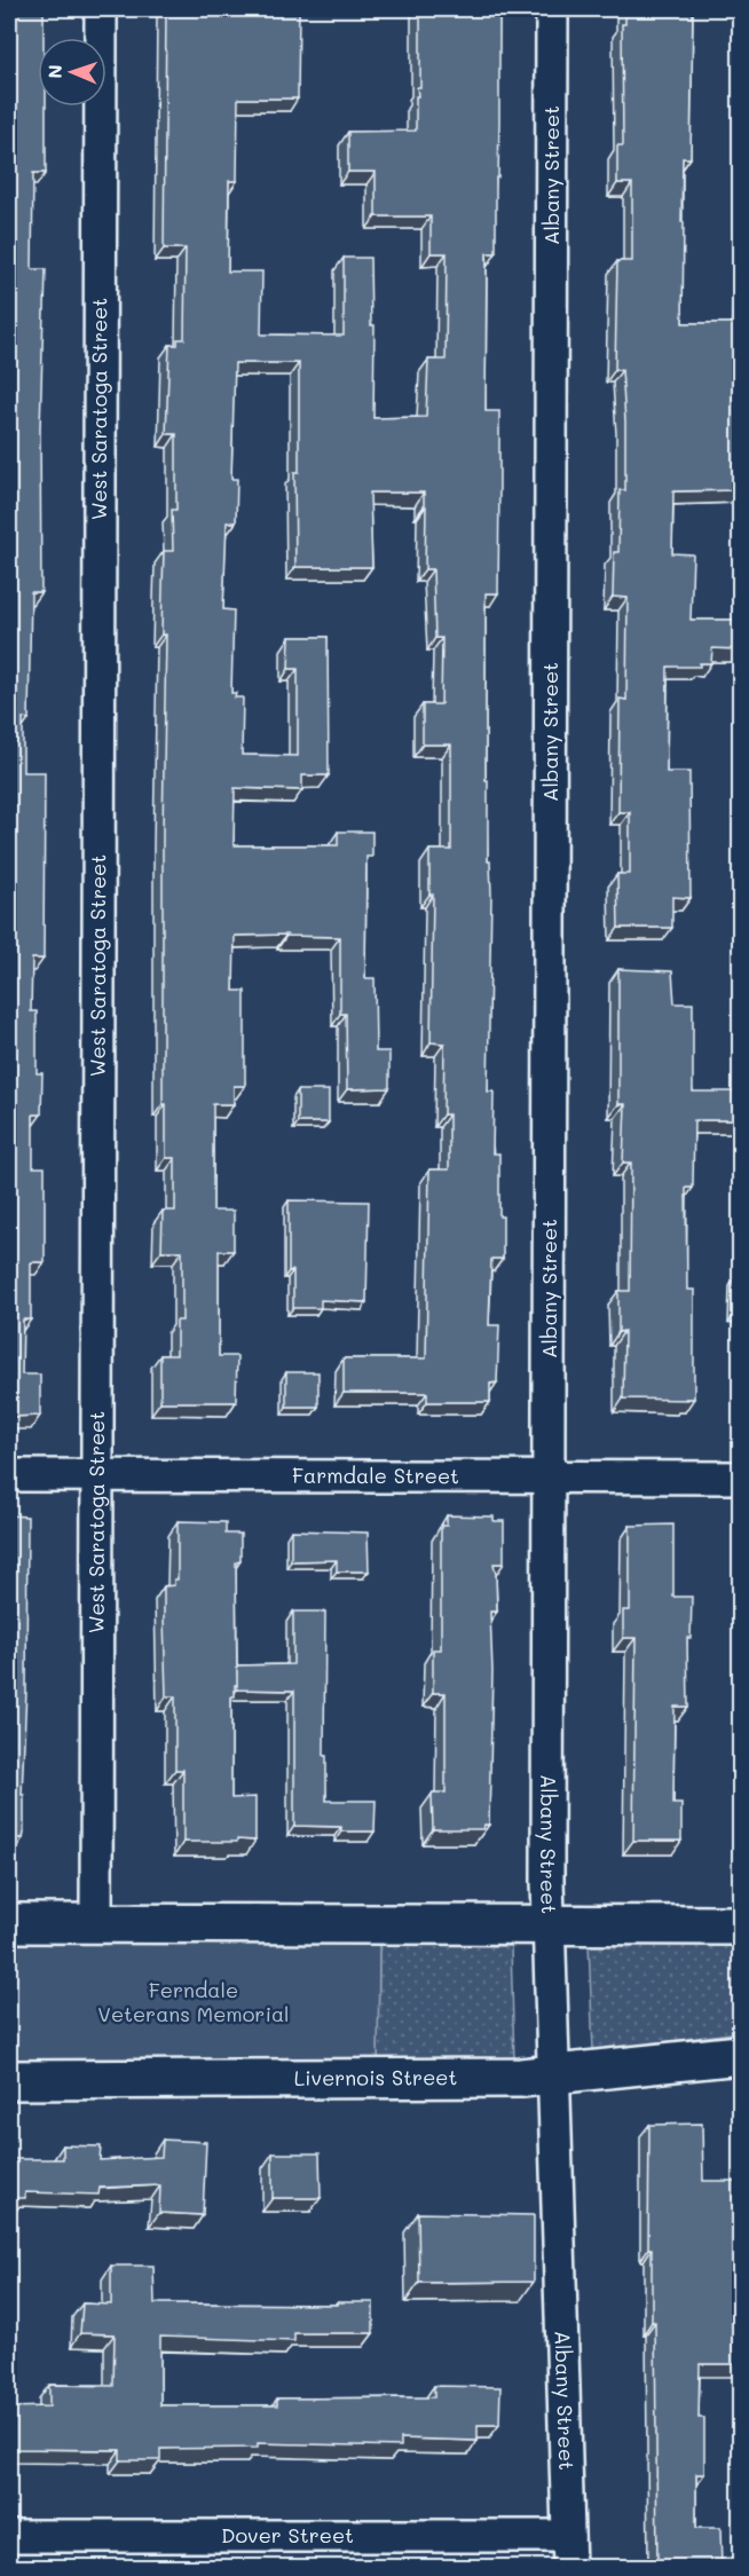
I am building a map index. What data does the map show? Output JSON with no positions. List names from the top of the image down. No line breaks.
{"streets":{"street":["Albany Street","West Saratoga Street","Farmdale Street","Livernois Street","Dover Street"]},"crossings":[["Albany Street","Farmdale Street"],["Albany Street","Livernois Street"],["Albany Street","Dover Street"],["West Saratoga Street","Farmdale Street"]],"parks":["Ferndale Veterans Memorial"],"north":"left"}
